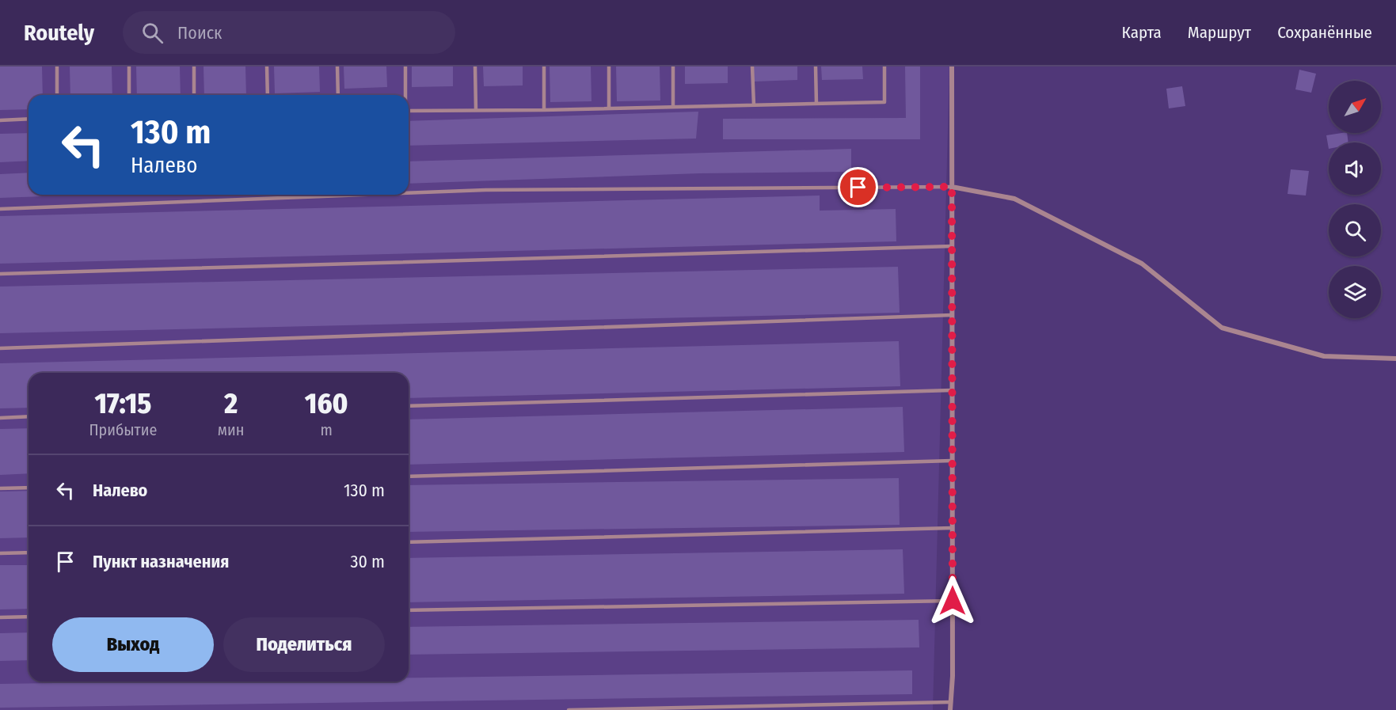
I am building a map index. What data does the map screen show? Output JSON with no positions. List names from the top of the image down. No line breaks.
{"north":"top right","page":{"header":"Routely","search":"Поиск","nav":["Карта","Маршрут","Сохранённые"],"turn":["130 m","Налево"],"eta":["17:15","Прибытие","2","мин","160","m"],"list":[{"name":"Налево","value":"130 m"},{"name":"Пункт назначения","value":"30 m"}],"buttons":["Выход","Поделиться"]}}
